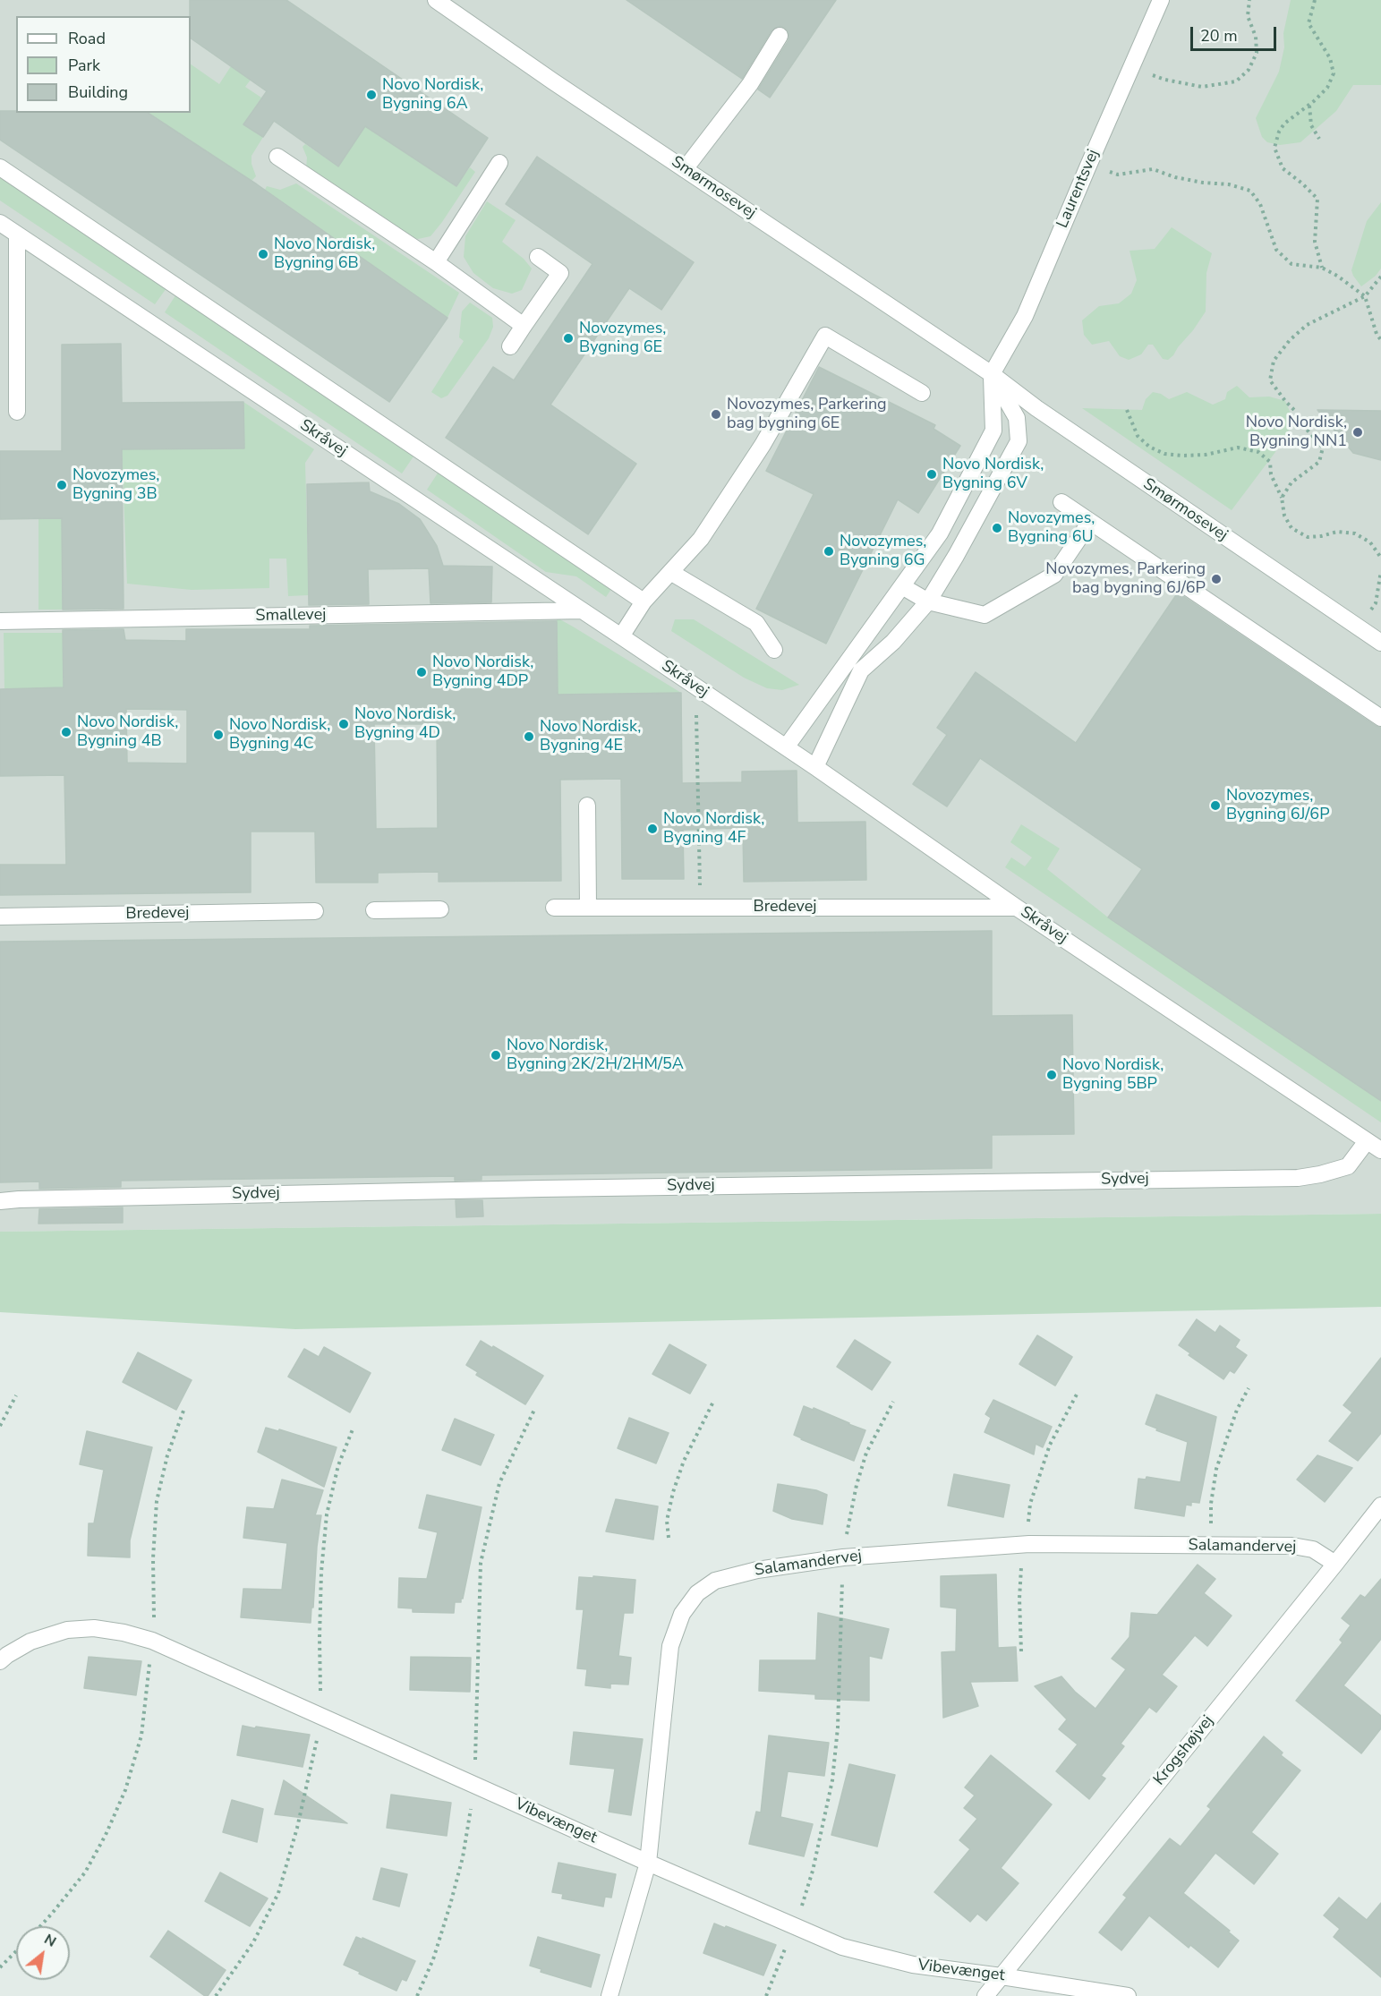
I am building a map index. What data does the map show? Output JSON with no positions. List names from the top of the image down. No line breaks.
{"streets":{"street":["Smørmosevej","Laurentsvej","Skråvej","Smallevej","Bredevej","Sydvej","Salamandervej","Krogshøjvej","Vibevænget"]},"crossings":[["Smørmosevej","Laurentsvej"],["Smørmosevej","Skråvej"],["Skråvej","Smallevej"],["Skråvej","Bredevej"],["Skråvej","Sydvej"],["Salamandervej","Krogshøjvej"],["Salamandervej","Vibevænget"],["Krogshøjvej","Vibevænget"]],"places":["Novo Nordisk, Bygning 6A","Novo Nordisk, Bygning 6B","Novozymes, Bygning 6E","Novozymes, Parkering bag bygning 6E","Novo Nordisk, Bygning NN1","Novo Nordisk, Bygning 6V","Novozymes, Bygning 3B","Novozymes, Bygning 6U","Novozymes, Bygning 6G","Novozymes, Parkering bag bygning 6J/6P","Novo Nordisk, Bygning 4DP","Novo Nordisk, Bygning 4D","Novo Nordisk, Bygning 4B","Novo Nordisk, Bygning 4C","Novo Nordisk, Bygning 4E","Novozymes, Bygning 6J/6P","Novo Nordisk, Bygning 4F","Novo Nordisk, Bygning 2K/2H/2HM/5A","Novo Nordisk, Bygning 5BP"],"legend":["Road","Park","Building"],"scale_bar":"20 m","north":"top right"}
